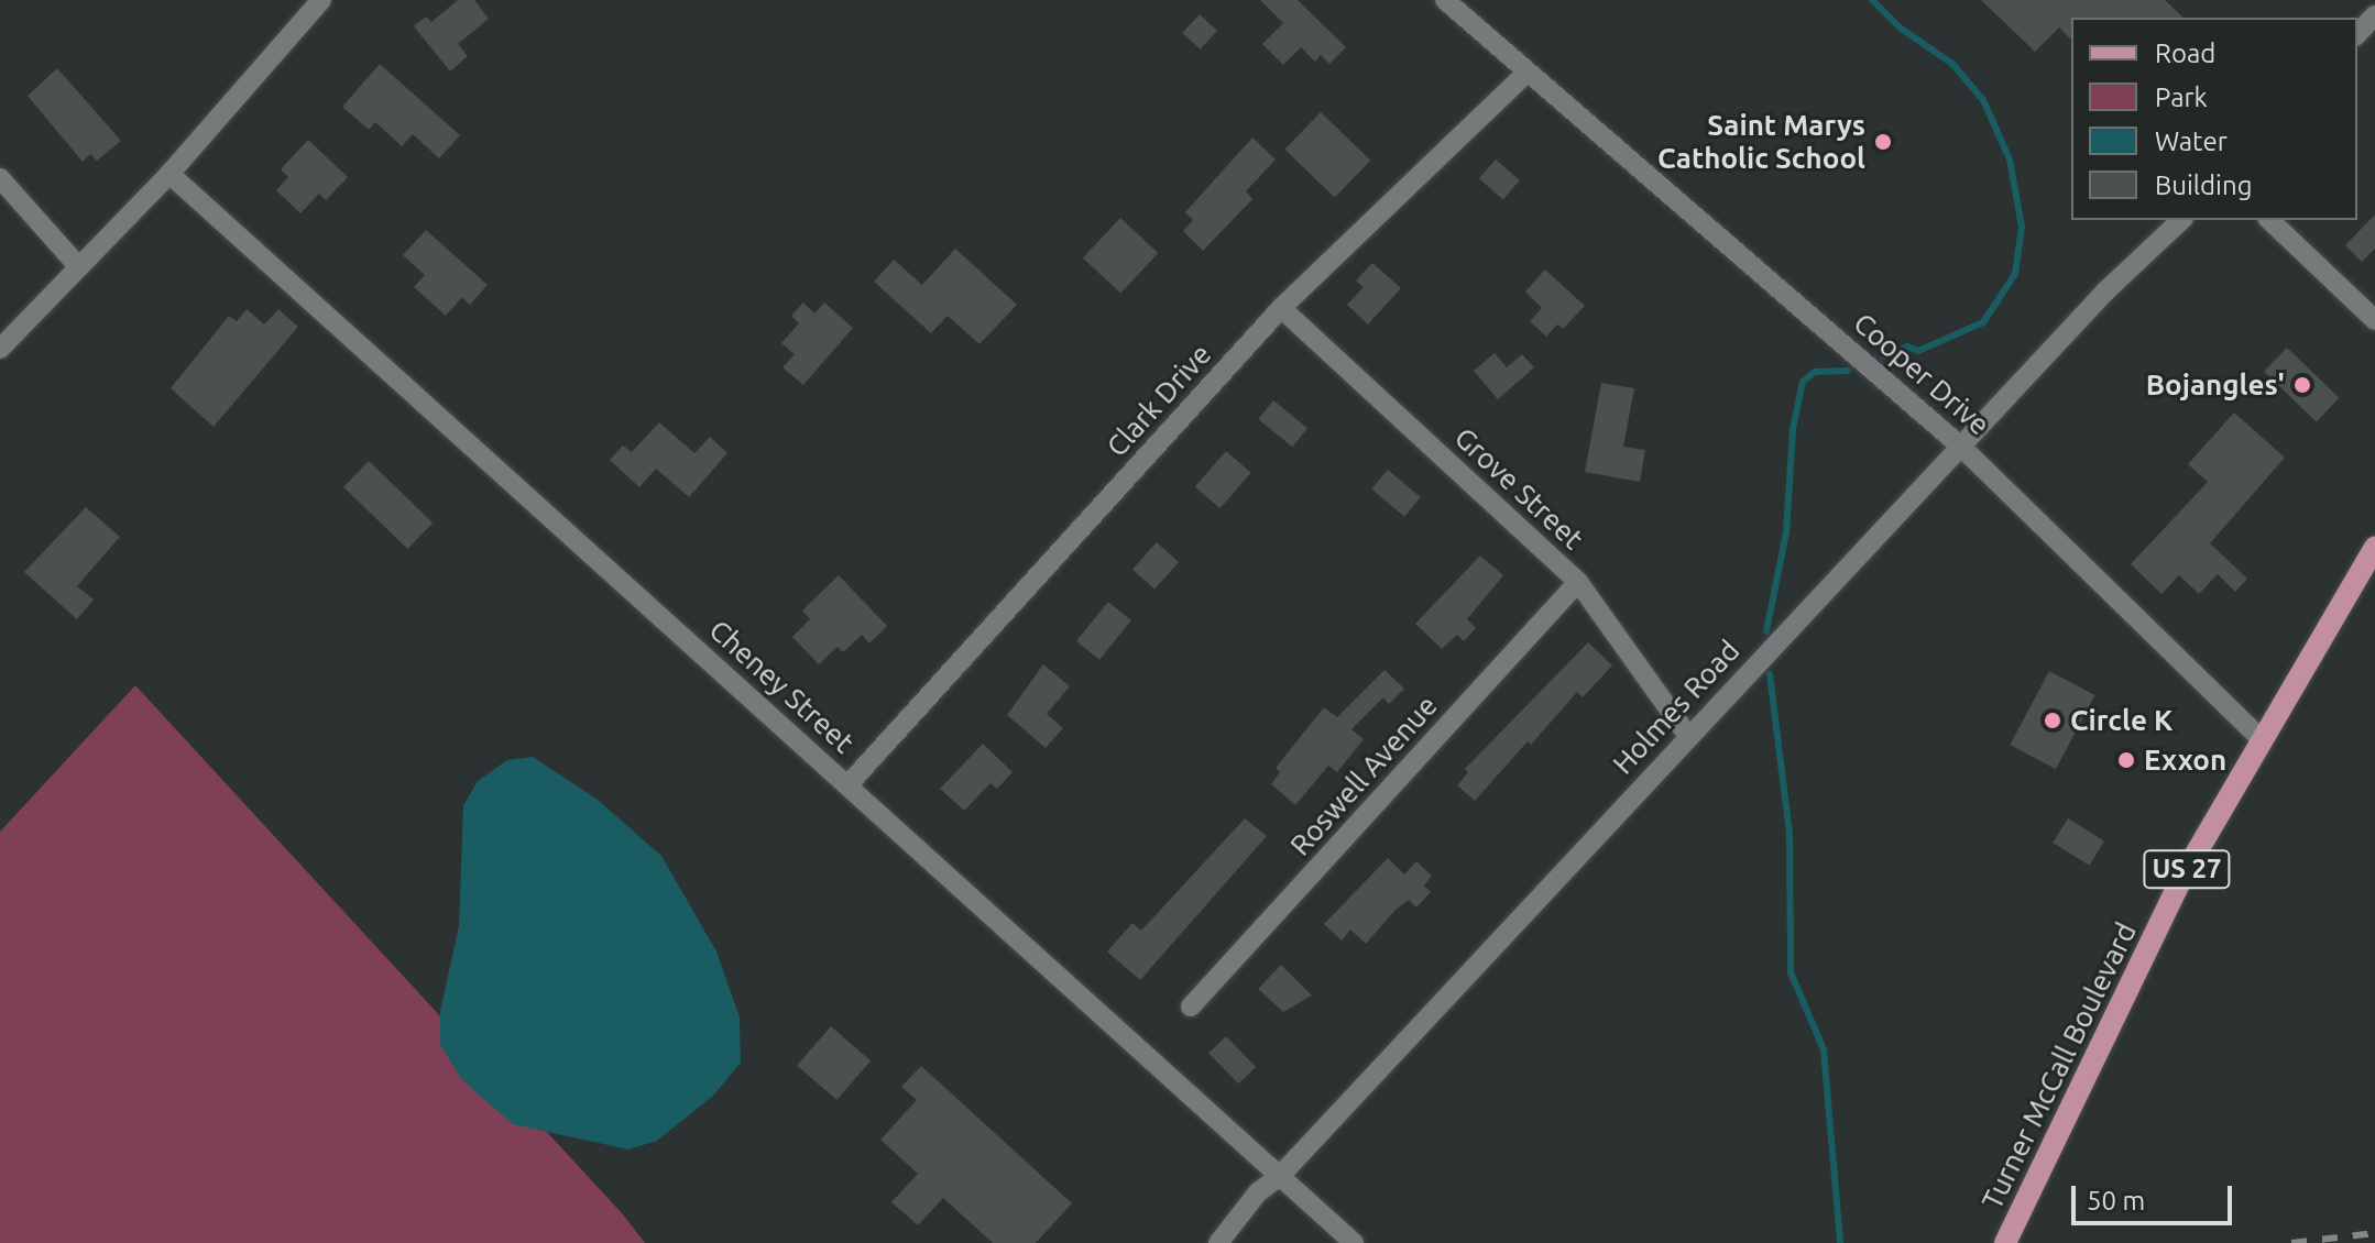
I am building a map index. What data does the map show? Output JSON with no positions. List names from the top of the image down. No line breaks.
{"streets":{"main road":["US 27","Turner McCall Boulevard"],"street":["Cooper Drive","Clark Drive","Grove Street","Cheney Street","Holmes Road","Roswell Avenue"]},"crossings":[["Cooper Drive","Clark Drive"],["Cooper Drive","Holmes Road"],["Cooper Drive","Turner McCall Boulevard"],["Clark Drive","Grove Street"],["Clark Drive","Cheney Street"],["Grove Street","Holmes Road"],["Grove Street","Roswell Avenue"],["Cheney Street","Holmes Road"]],"places":["Saint Marys Catholic School","Bojangles'","Circle K","Exxon"],"legend":["Road","Park","Water","Building"],"scale_bar":"50 m"}
